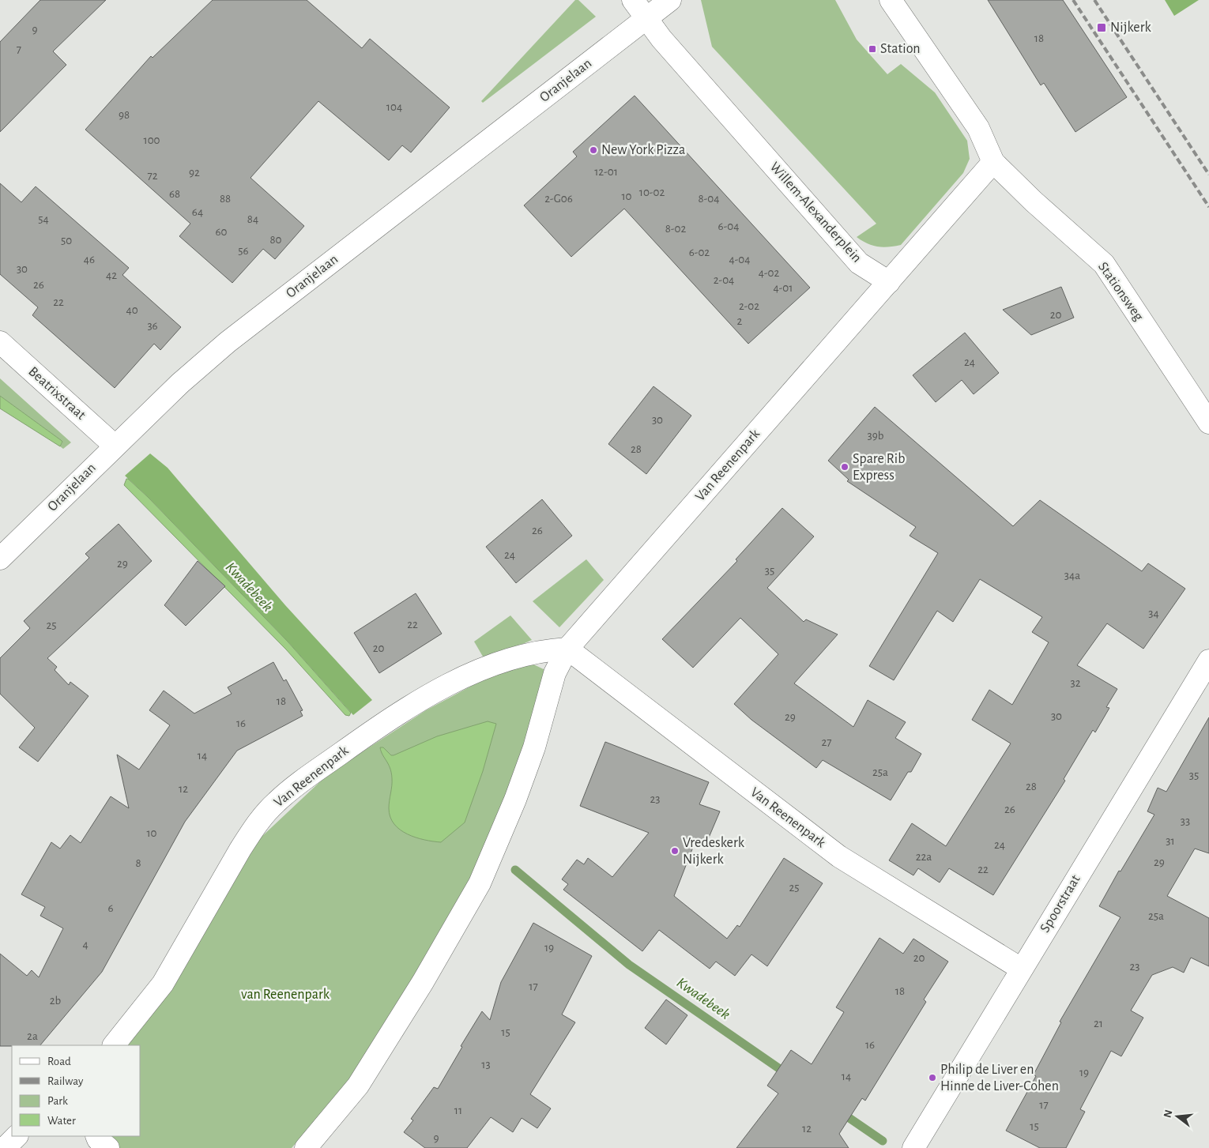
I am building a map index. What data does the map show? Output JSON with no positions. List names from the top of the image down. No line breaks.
{"streets":{"street":["Oranjelaan","Willem-Alexanderplein","Stationsweg","Beatrixstraat","Van Reenenpark","Spoorstraat"]},"crossings":[["Oranjelaan","Willem-Alexanderplein"],["Oranjelaan","Beatrixstraat"],["Willem-Alexanderplein","Van Reenenpark"],["Van Reenenpark","Spoorstraat"]],"water":["Kwadebeek"],"parks":["van Reenenpark"],"places":{"transit":["Nijkerk","Station"],"other":["New York Pizza","Spare Rib Express","Vredeskerk Nijkerk","Philip de Liver en Hinne de Liver-Cohen"]},"house_numbers":["9","18","7","104","98","100","12-01","92","72","10-02","68","10","88","2-G06","8-04","64","54","84","6-04","8-02","60","80","50","56","6-02","46","4-04","30","4-02","42","2-04","26","4-01","22","2-02","40","20","2","36","24","30","39b","28","26","24","29","35","34a","34","22","25","20","32","18","30","29","16","27","14","25a","35","28","12","23","26","33","10","31","24","22a","29","8","22","25","6","25a","4","19","20","23","17","18","2b","21","15","2a","16","13","19","14","17","11","15","12","9"],"legend":["Road","Railway","Park","Water"],"north":"left"}
